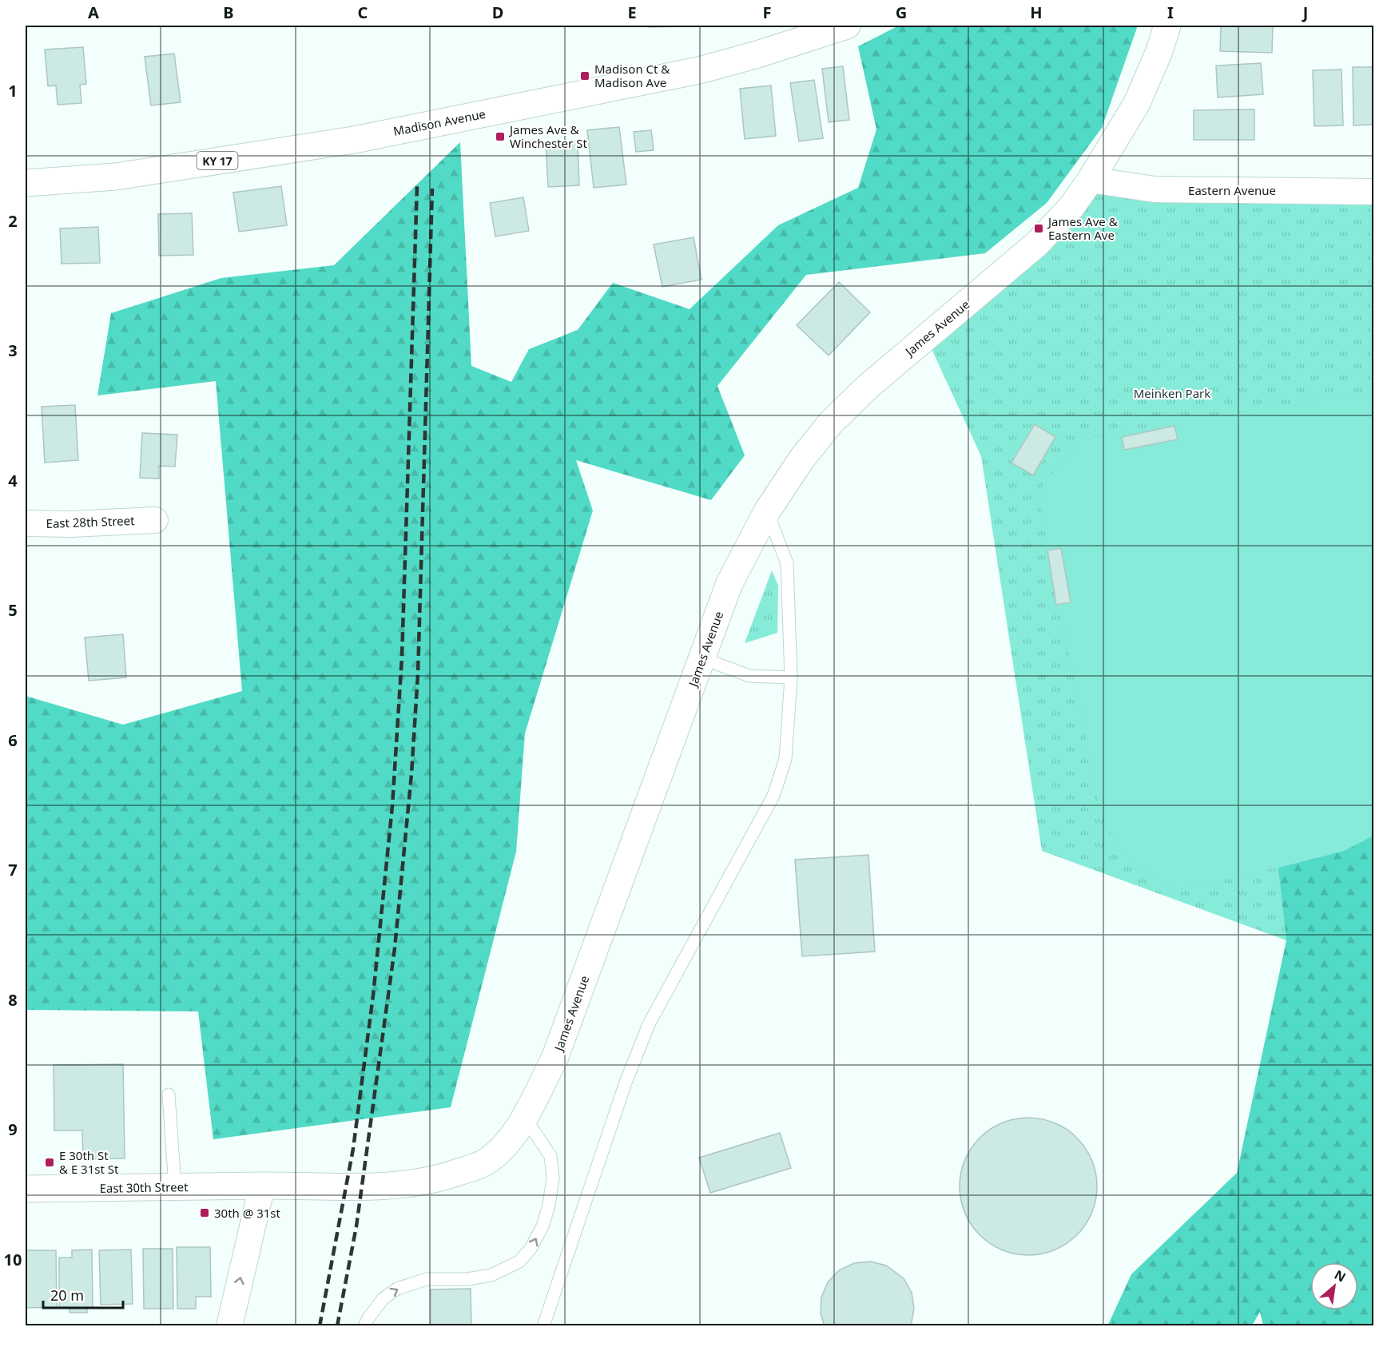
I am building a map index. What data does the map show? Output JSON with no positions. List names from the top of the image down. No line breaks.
{"streets":{"main road":["Madison Avenue","KY 17","James Avenue","East 30th Street"],"street":["Eastern Avenue","East 28th Street"]},"crossings":[["Eastern Avenue","James Avenue"],["James Avenue","East 30th Street"]],"parks":["Meinken Park"],"places":{"transit":["Madison Ct & Madison Ave","James Ave & Winchester St","James Ave & Eastern Ave","E 30th St & E 31st St","30th @ 31st"]},"scale_bar":"20 m","north":"top right","grid":{"columns":["A","B","C","D","E","F","G","H","I","J"],"rows":["1","2","3","4","5","6","7","8","9","10"]}}
